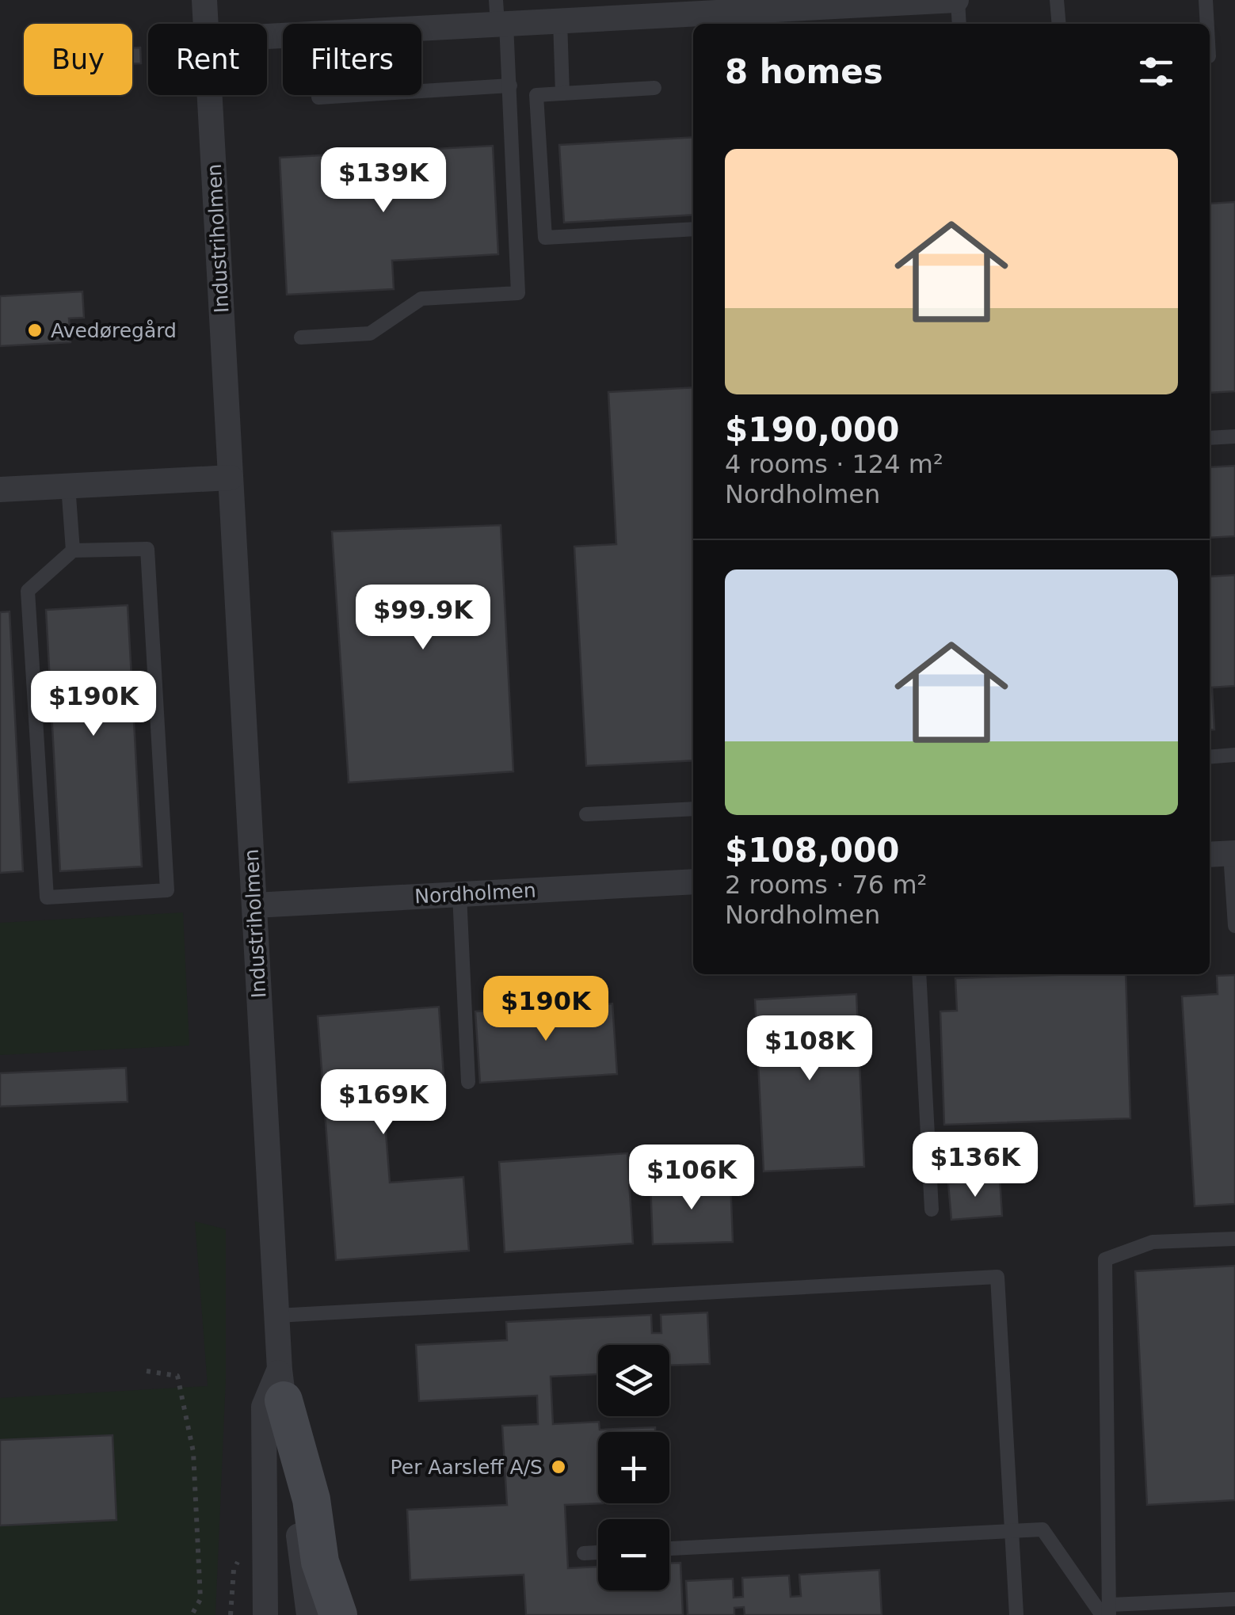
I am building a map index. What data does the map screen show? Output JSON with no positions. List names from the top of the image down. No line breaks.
{"streets":{"street":["Industriholmen","Nordholmen"]},"crossings":[["Industriholmen","Nordholmen"]],"places":["Avedøregård","Per Aarsleff A/S"],"page":{"chip":["Buy","Rent","Filters"],"heading":"8 homes","list":[{"name":"$190,000","note":"4 rooms · 124 m² · Nordholmen"},{"name":"$108,000","note":"2 rooms · 76 m² · Nordholmen"}],"price":["$139K","$99.9K","$190K","$190K","$108K","$169K","$136K","$106K"],"map_buttons":["+","−"]}}
